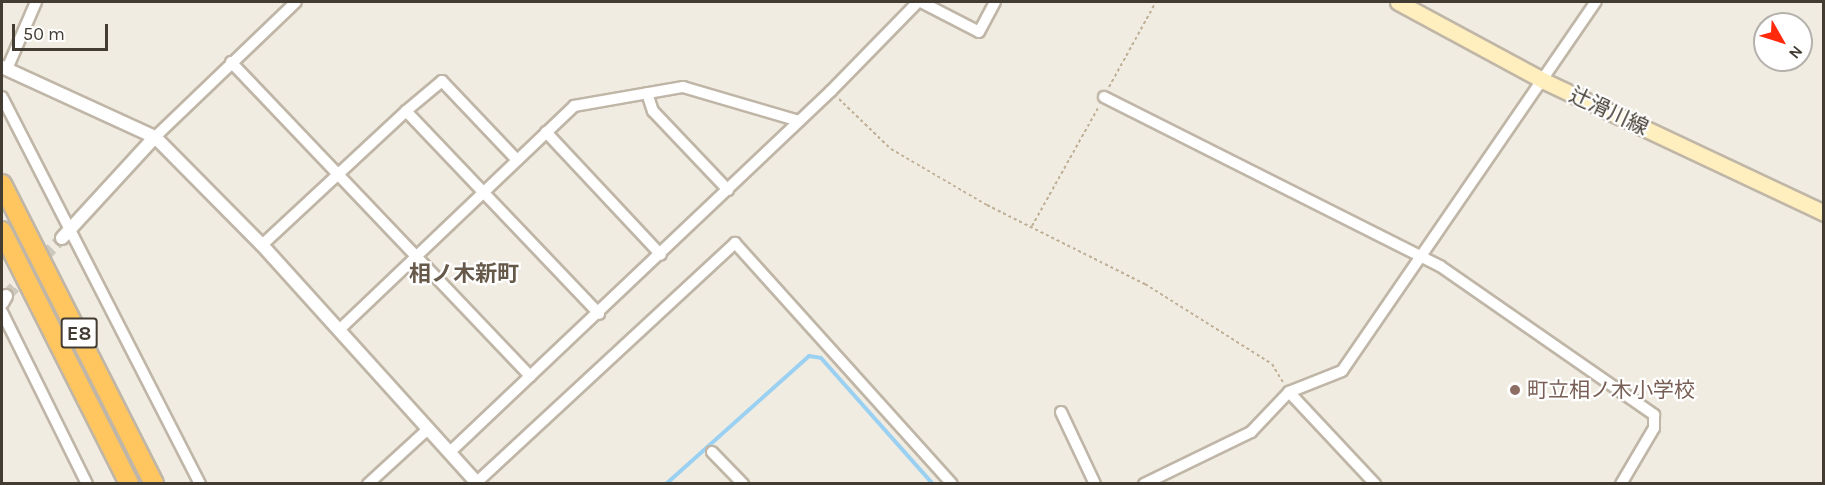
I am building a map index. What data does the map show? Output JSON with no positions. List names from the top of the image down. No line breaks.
{"streets":{"highway":["E8"],"main road":["辻滑川線"]},"districts":["相ノ木新町"],"places":["町立相ノ木小学校"],"scale_bar":"50 m","north":"bottom right"}
